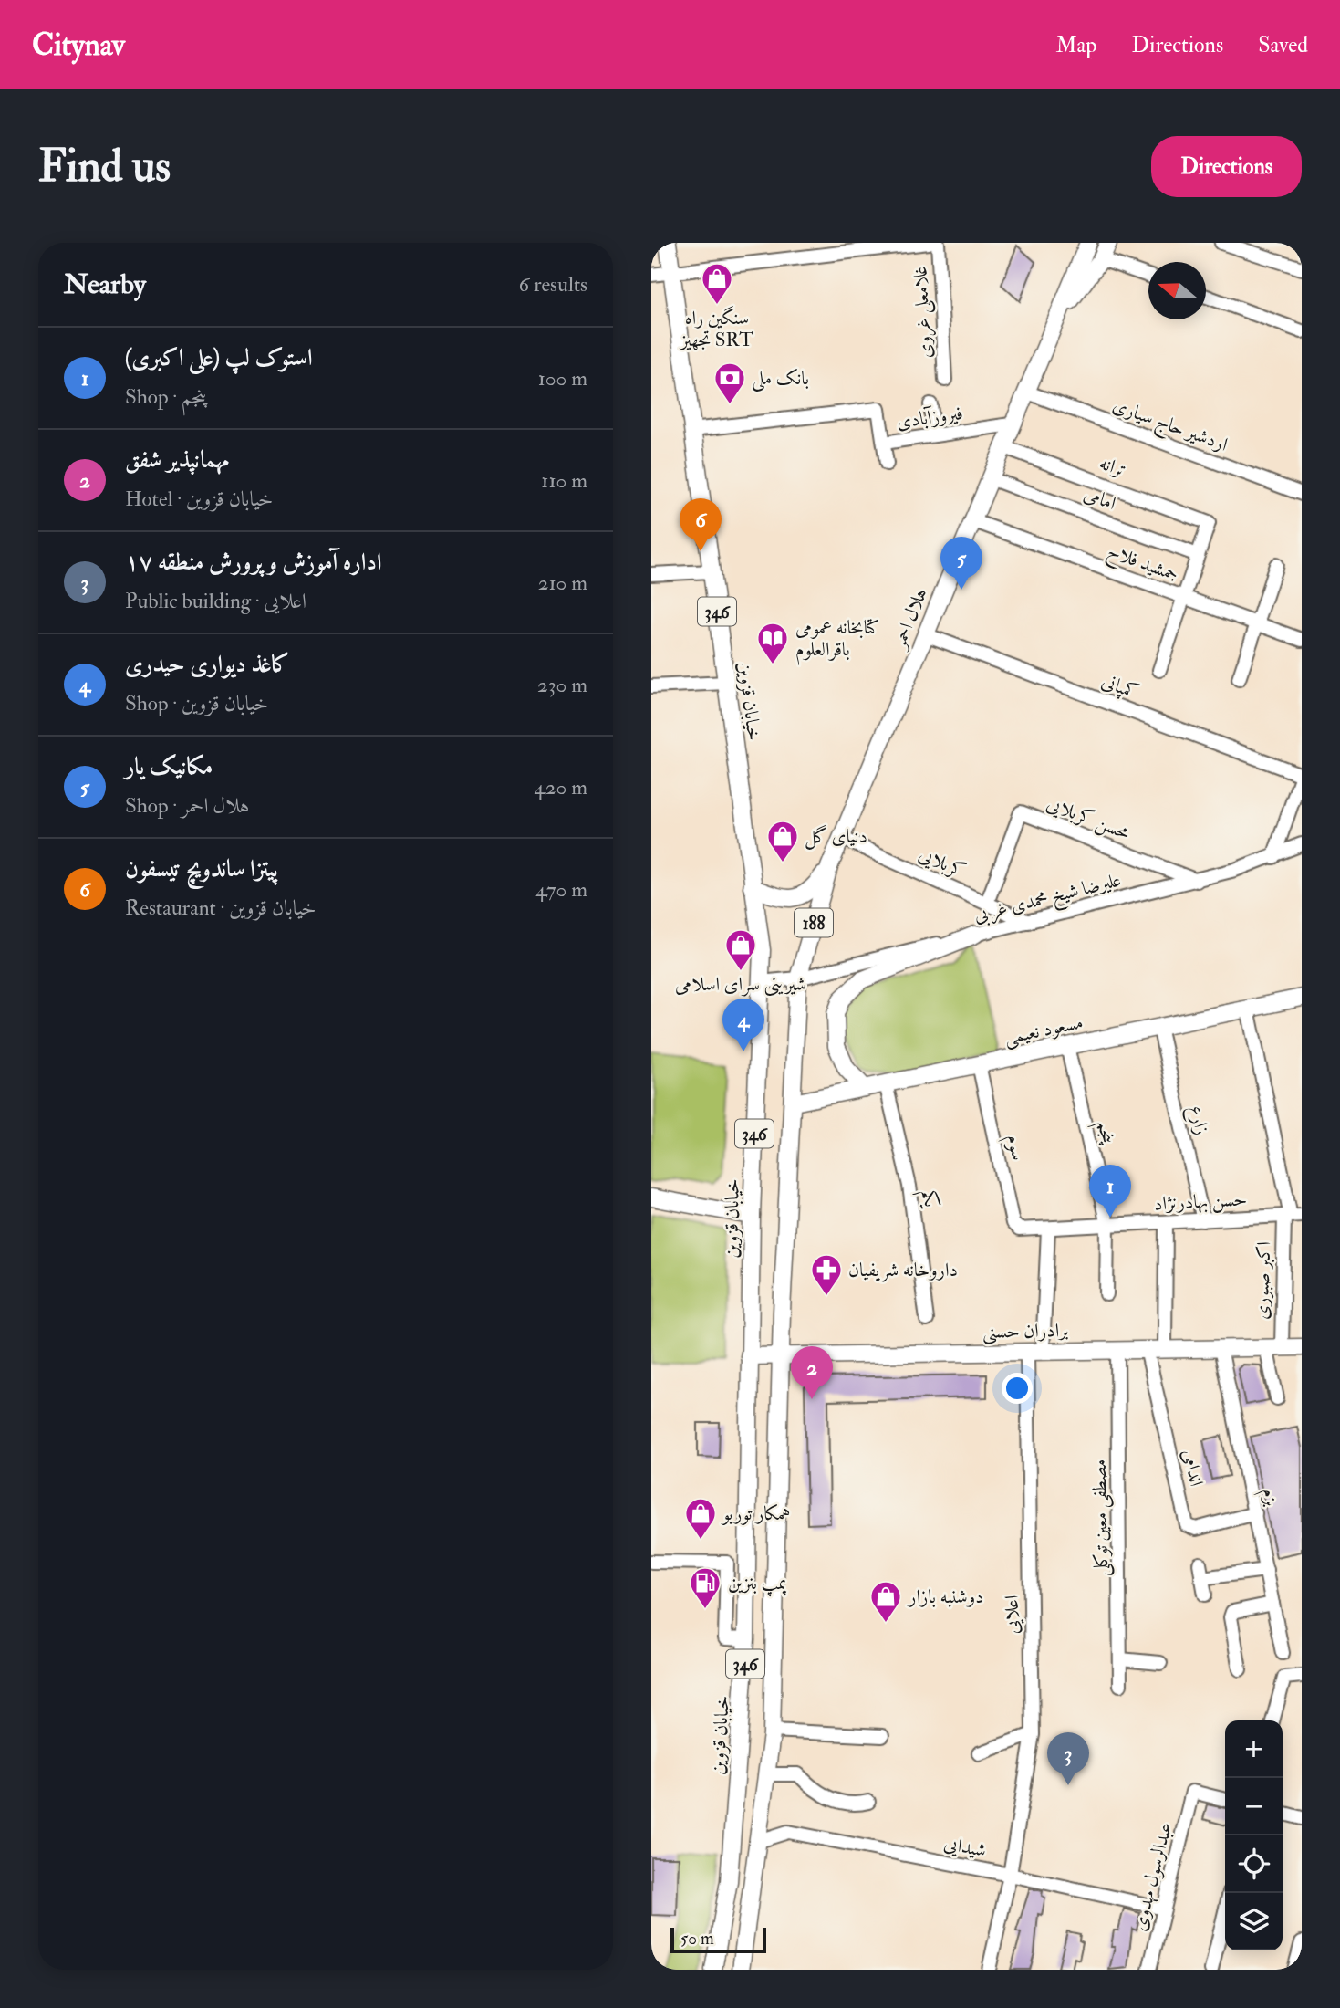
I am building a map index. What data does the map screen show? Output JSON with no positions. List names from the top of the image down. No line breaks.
{"streets":{"main road":["346","هلال احمر","خیابان قزوین","188","مسعود نعیمی","برادران حسنی"],"street":["غلامعلی غروی","فیروزآبادی","اردشیر حاج سیاری","ترانه","امامی","جمشید فلاح","کمپانی","محسن کربلایی","کربلایی","علیرضا شیخ محمدی غربی","زارع","پنجم","سوم","یکم","حسن بهادرنژاد","اکبر صبوری","اندامی","بزم","مصطفی معین توکلی","اعلایی","شیدایی","عبدالرسول مهدوی"]},"crossings":[["فیروزآبادی","هلال احمر"],["فیروزآبادی","خیابان قزوین"],["اردشیر حاج سیاری","هلال احمر"],["ترانه","امامی"],["ترانه","هلال احمر"],["امامی","هلال احمر"],["جمشید فلاح","هلال احمر"],["346","هلال احمر"],["346","علیرضا شیخ محمدی غربی"],["346","مسعود نعیمی"],["346","برادران حسنی"],["346","شیدایی"],["هلال احمر","کمپانی"],["هلال احمر","کربلایی"],["هلال احمر","علیرضا شیخ محمدی غربی"],["هلال احمر","188"],["خیابان قزوین","علیرضا شیخ محمدی غربی"],["خیابان قزوین","188"],["خیابان قزوین","برادران حسنی"],["محسن کربلایی","کربلایی"],["محسن کربلایی","علیرضا شیخ محمدی غربی"],["کربلایی","علیرضا شیخ محمدی غربی"],["مسعود نعیمی","زارع"],["مسعود نعیمی","پنجم"],["مسعود نعیمی","سوم"],["مسعود نعیمی","یکم"],["مسعود نعیمی","اکبر صبوری"],["زارع","حسن بهادرنژاد"],["پنجم","حسن بهادرنژاد"],["سوم","حسن بهادرنژاد"],["حسن بهادرنژاد","اکبر صبوری"],["حسن بهادرنژاد","اعلایی"],["اکبر صبوری","برادران حسنی"],["برادران حسنی","اندامی"],["برادران حسنی","بزم"],["برادران حسنی","مصطفی معین توکلی"],["برادران حسنی","اعلایی"],["اندامی","بزم"],["اعلایی","شیدایی"],["شیدایی","عبدالرسول مهدوی"]],"places":{"shop":["سنگین راه تجهیز SRT","دنیای گل","شیرینی سرای اسلامی","همکار توربو","دوشنبه بازار"],"bank":["بانک ملی"],"library":["کتابخانه عمومی باقرالعلوم"],"pharmacy":["داروخانه شریفیان"],"fuel station":["پمپ بنزین"]},"scale_bar":"50 m","north":"left","page":{"header":"Citynav","nav":["Map","Directions","Saved"],"buttons":"Directions","title":"Find us","heading":["Nearby","6 results"],"list":[{"mark":"1","name":"استوک لپ (علی اکبری)","note":"Shop · پنجم","value":"100 m"},{"mark":"2","name":"مهمانپذیر شفق","note":"Hotel · خیابان قزوین","value":"110 m"},{"mark":"3","name":"اداره آموزش و پرورش منطقه ۱۷","note":"Public building · اعلایی","value":"210 m"},{"mark":"4","name":"کاغذ دیواری حیدری","note":"Shop · خیابان قزوین","value":"230 m"},{"mark":"5","name":"مکانیک یار","note":"Shop · هلال احمر","value":"420 m"},{"mark":"6","name":"پیتزا ساندویچ تیسفون","note":"Restaurant · خیابان قزوین","value":"470 m"}],"pins":["6","5","4","1","2","3"],"map_buttons":["+","−"],"scale":"50 m"}}
